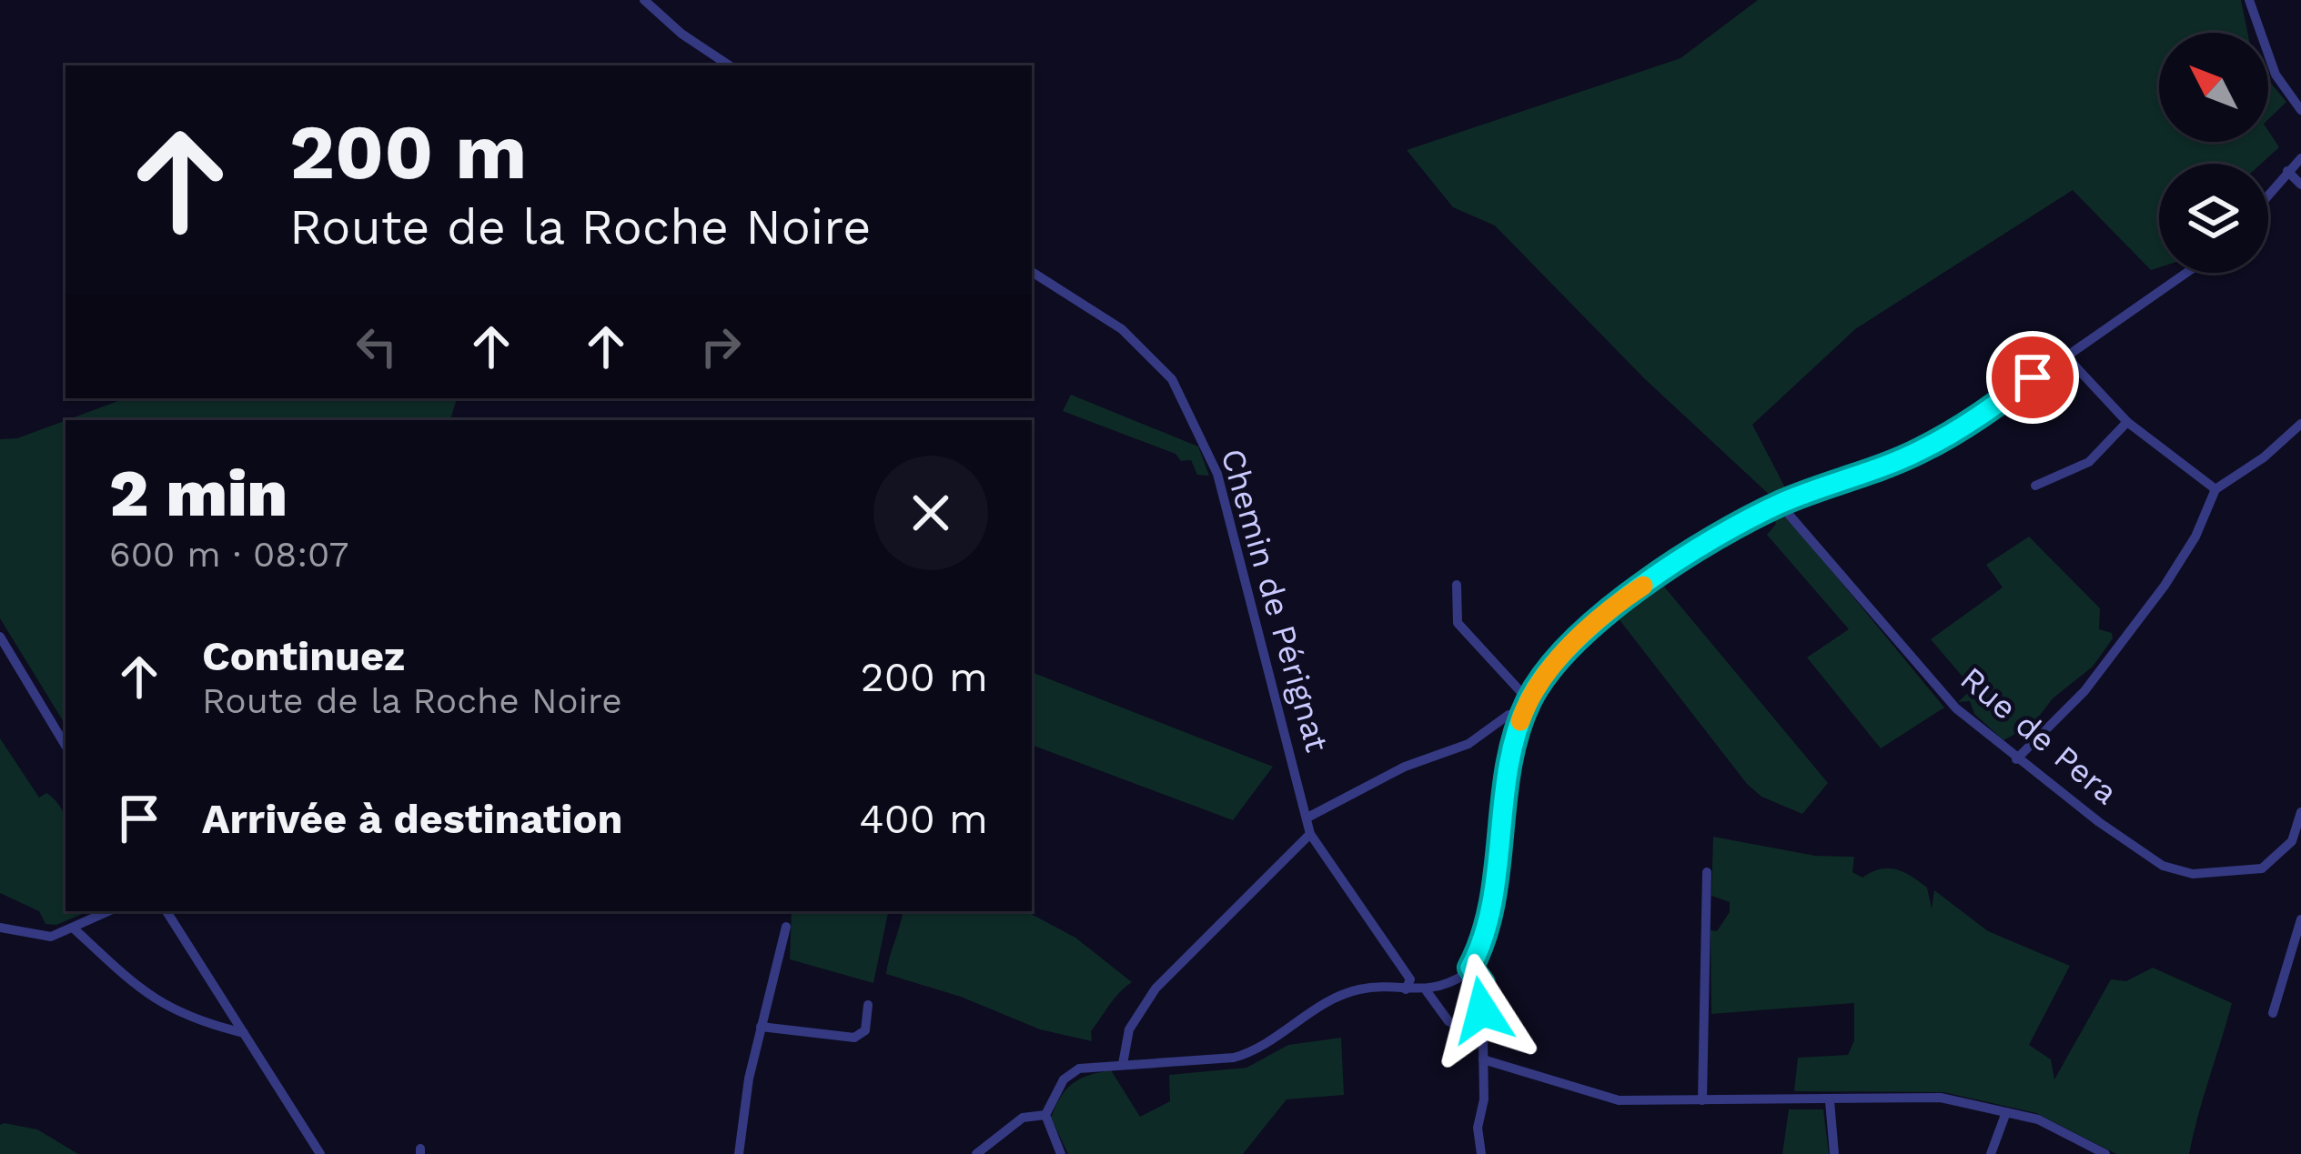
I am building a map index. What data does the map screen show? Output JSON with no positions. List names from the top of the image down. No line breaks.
{"streets":{"street":["Chemin de Pérignat","Rue de Pera"]},"north":"top left","page":{"turn":["200 m","Route de la Roche Noire"],"heading":["2 min","600 m · 08:07"],"list":[{"name":"Continuez","note":"Route de la Roche Noire","value":"200 m"},{"name":"Arrivée à destination","value":"400 m"}]}}
